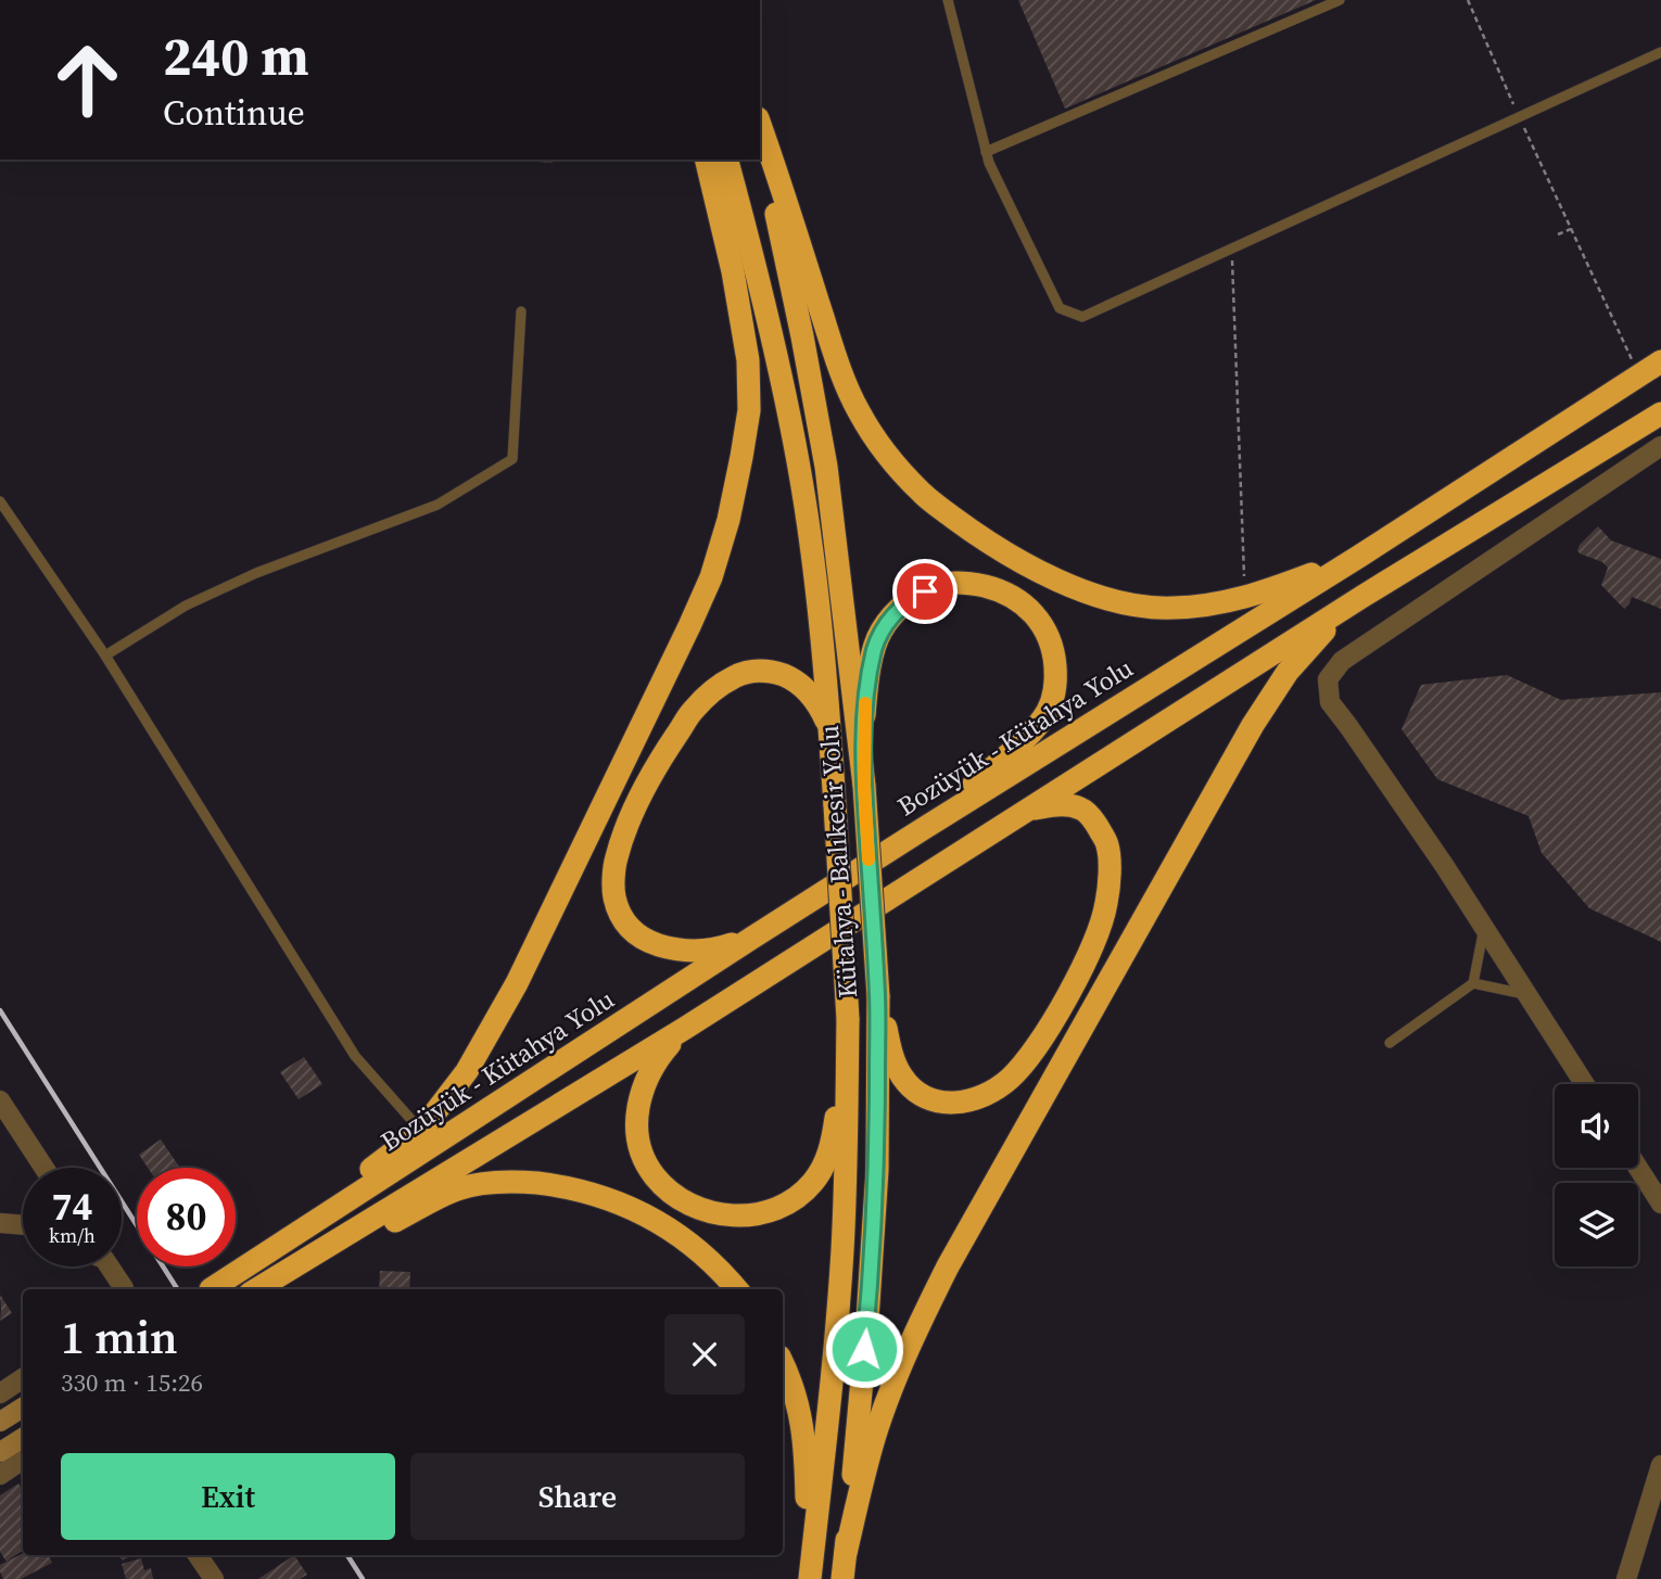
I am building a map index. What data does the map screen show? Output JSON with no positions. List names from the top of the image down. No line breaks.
{"streets":{"highway":["Bozüyük - Kütahya Yolu","Kütahya - Balıkesir Yolu"]},"page":{"turn":["240 m","Continue"],"speed":"74 km/h","limit":"80","heading":["1 min","330 m · 15:26"],"buttons":["Exit","Share"]}}
